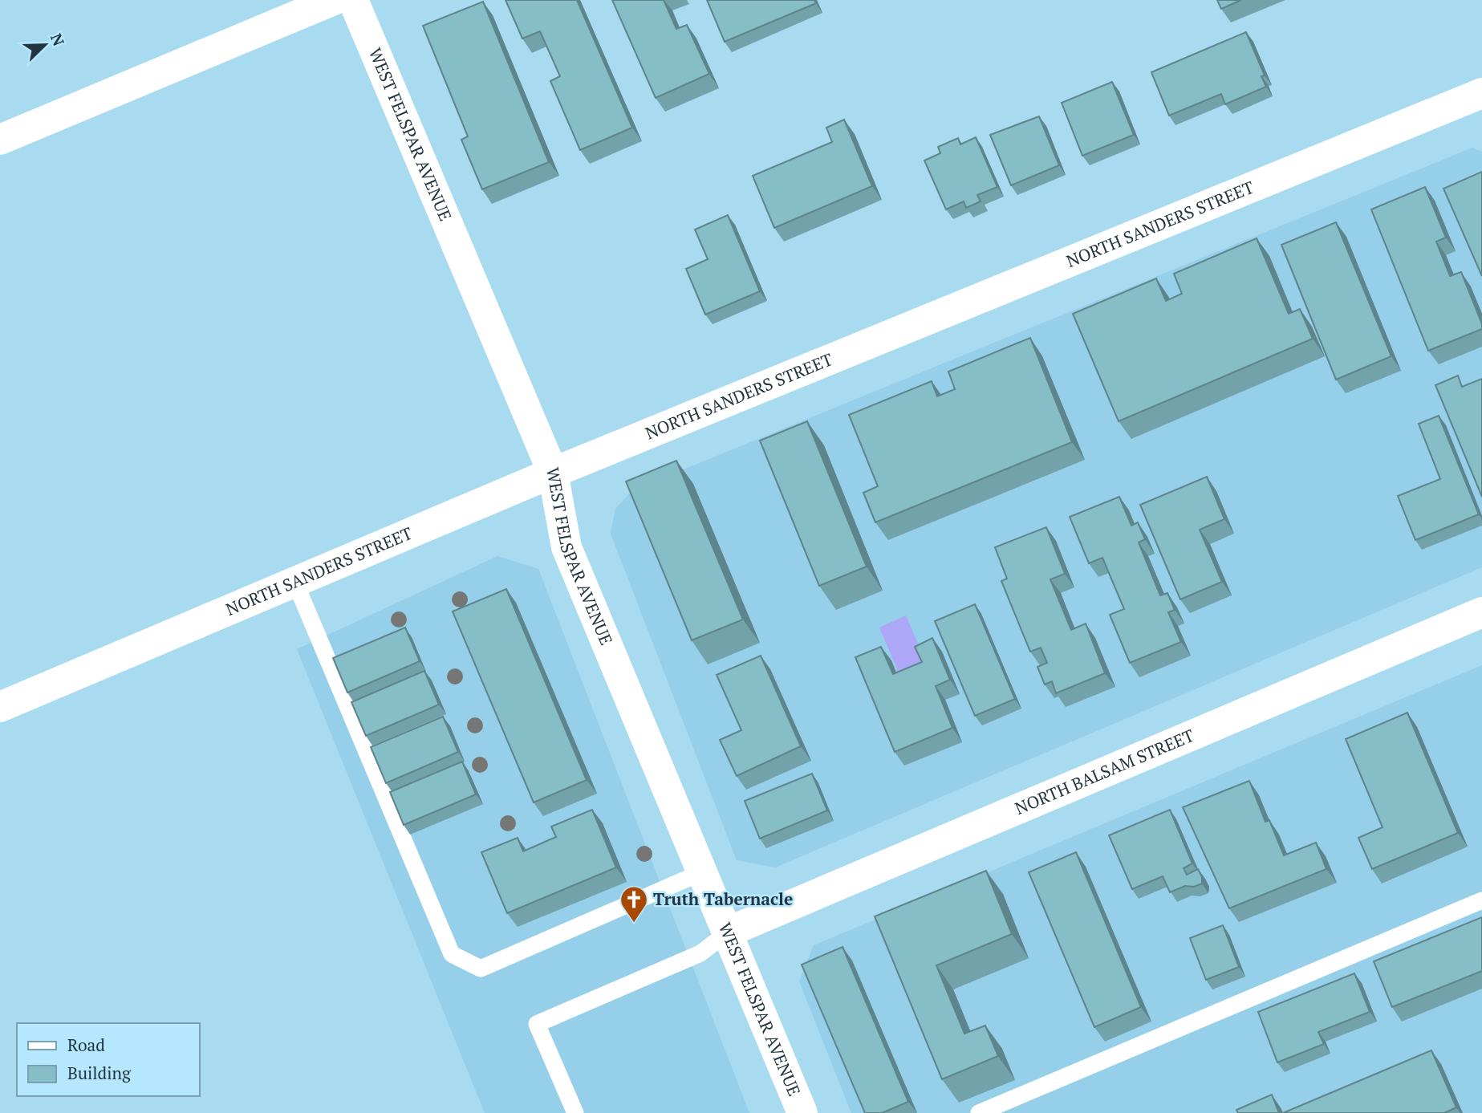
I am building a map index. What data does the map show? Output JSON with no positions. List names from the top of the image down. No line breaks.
{"streets":{"street":["WEST FELSPAR AVENUE","NORTH SANDERS STREET","NORTH BALSAM STREET"]},"crossings":[["WEST FELSPAR AVENUE","NORTH SANDERS STREET"],["WEST FELSPAR AVENUE","NORTH BALSAM STREET"]],"places":{"church":["Truth Tabernacle"]},"legend":["Road","Building"],"north":"top right"}
